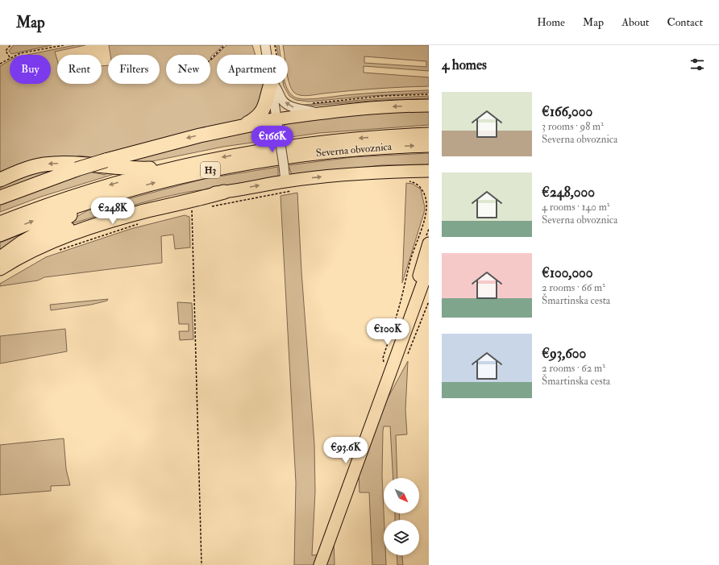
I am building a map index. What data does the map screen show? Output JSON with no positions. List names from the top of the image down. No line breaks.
{"streets":{"highway":["Severna obvoznica","H3"]},"north":"bottom right","page":{"header":"Map","nav":["Home","Map","About","Contact"],"heading":"4 homes","chip":["Buy","Rent","Filters","New","Apartment"],"list":[{"name":"€166,000","note":"3 rooms · 98 m² · Severna obvoznica"},{"name":"€248,000","note":"4 rooms · 140 m² · Severna obvoznica"},{"name":"€100,000","note":"2 rooms · 66 m² · Šmartinska cesta"},{"name":"€93,600","note":"2 rooms · 62 m² · Šmartinska cesta"}],"price":["€166K","€248K","€100K","€93.6K"]}}
